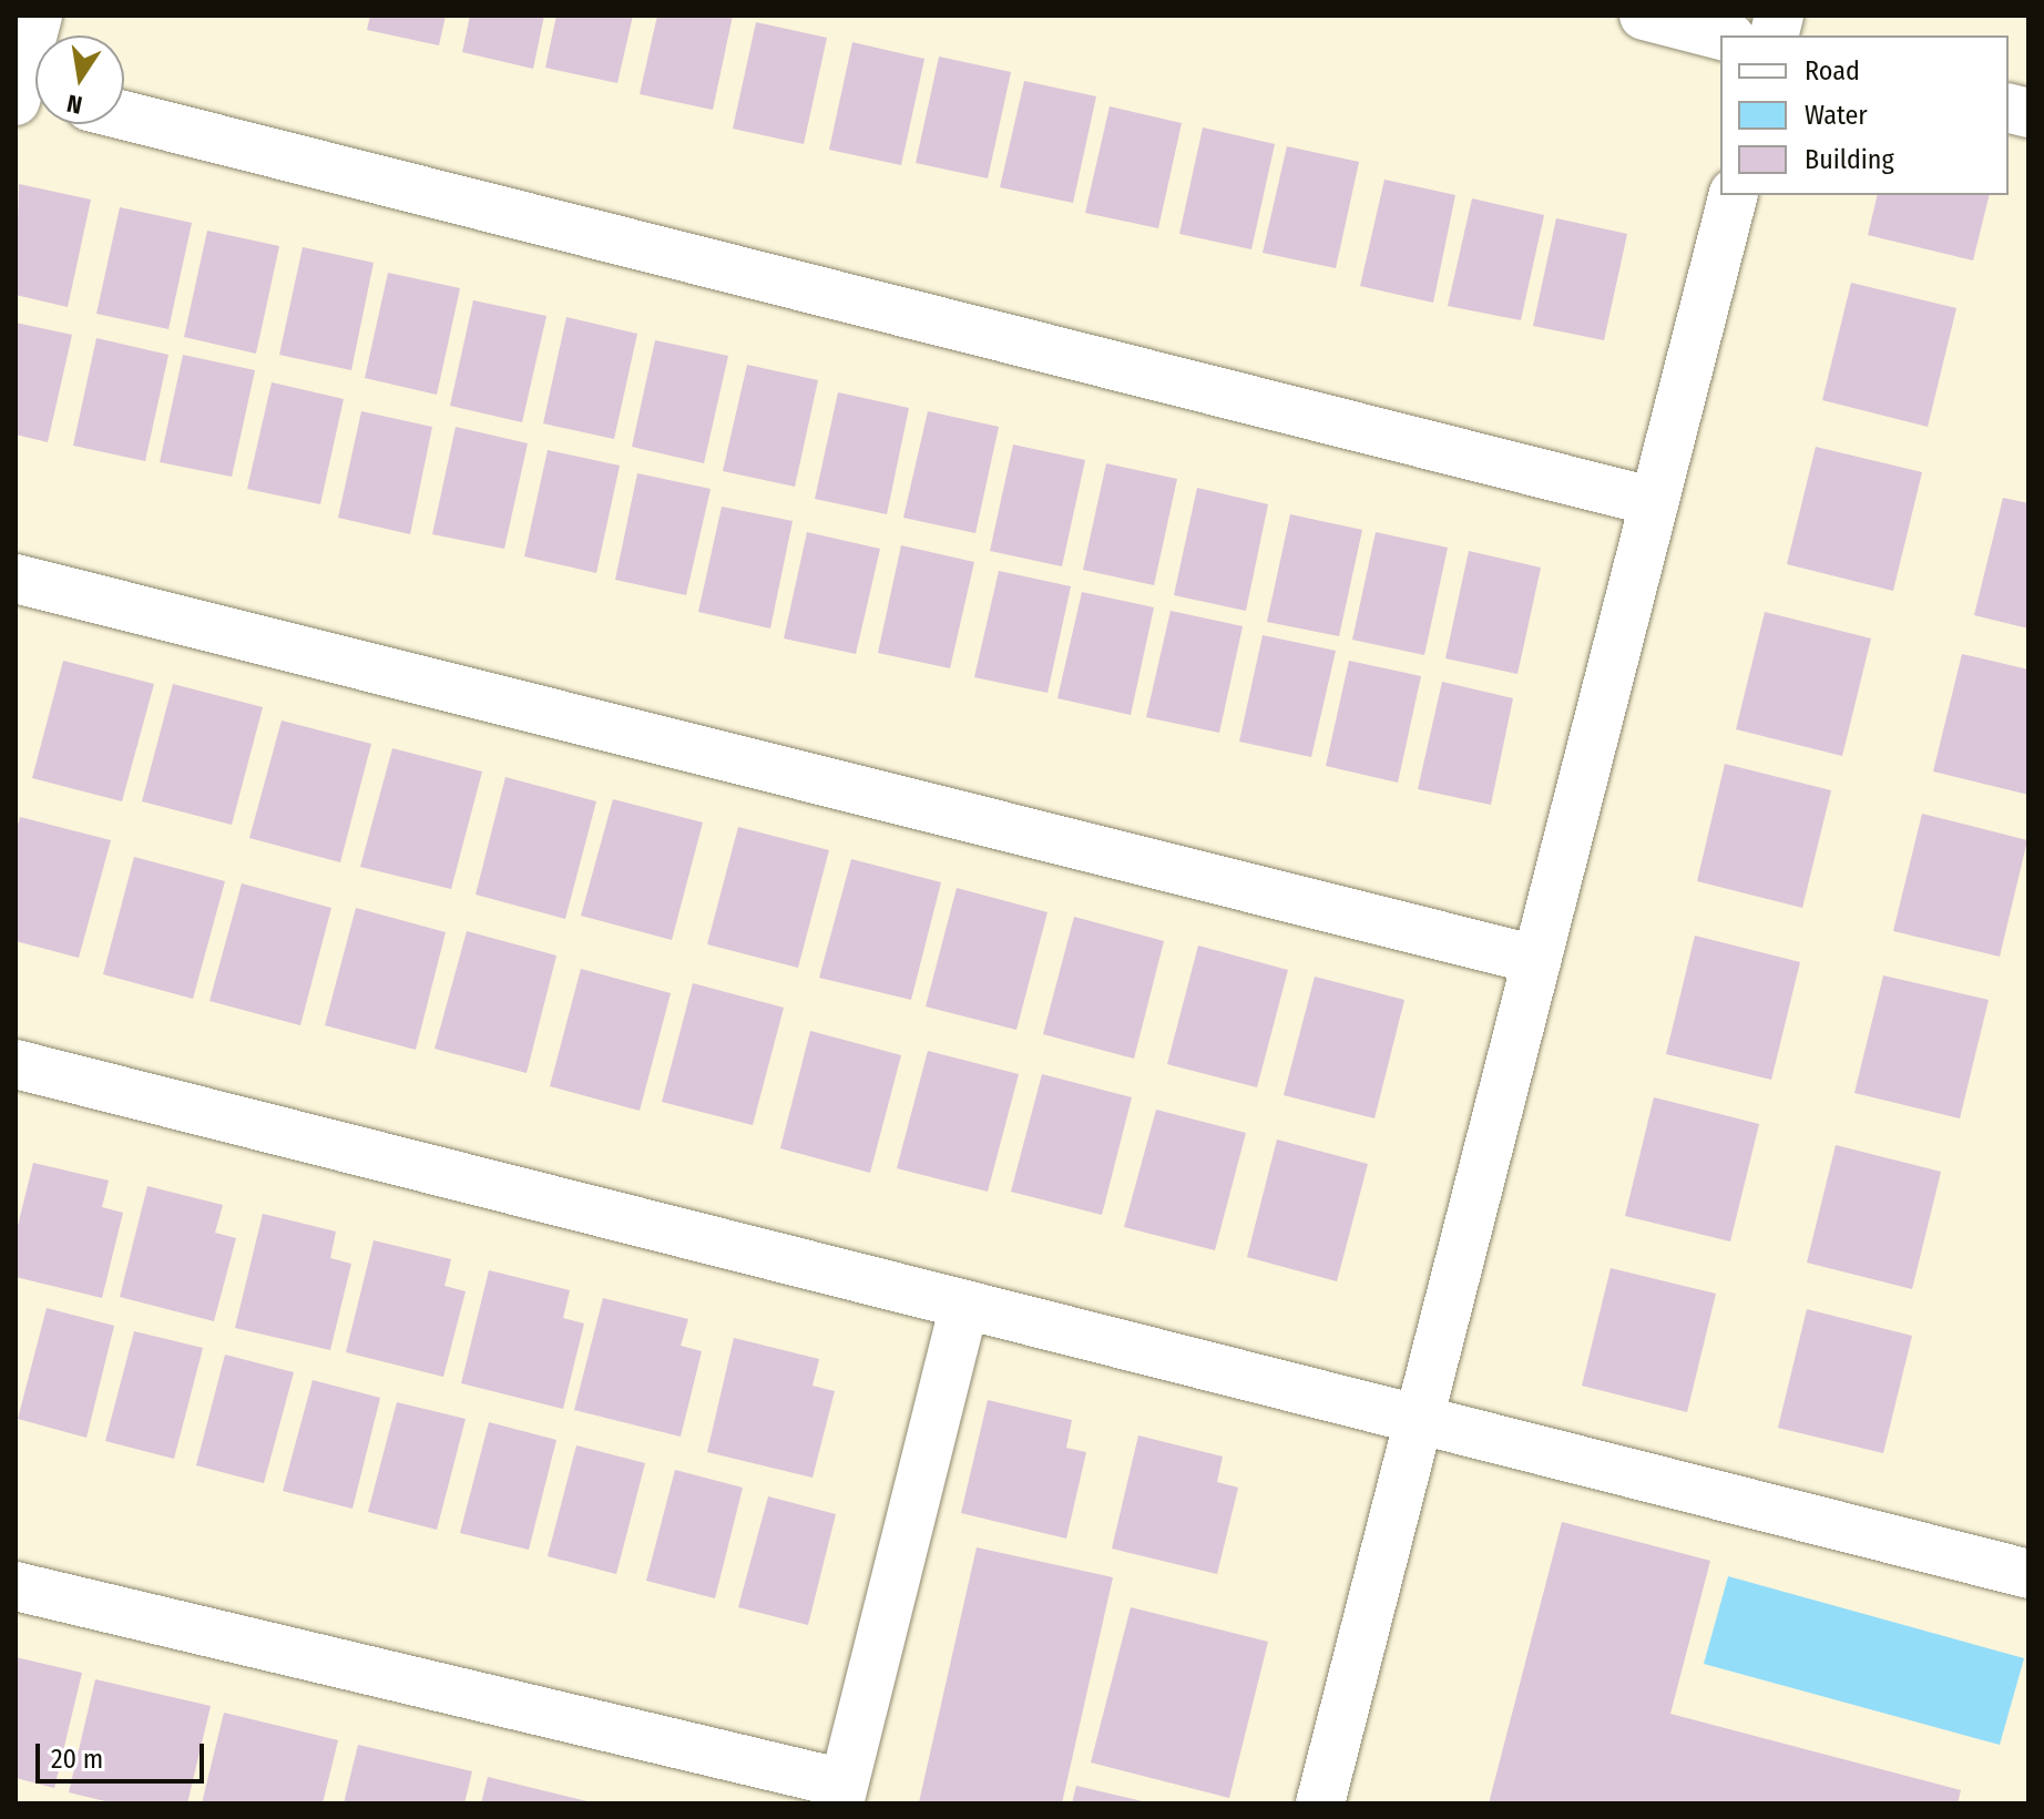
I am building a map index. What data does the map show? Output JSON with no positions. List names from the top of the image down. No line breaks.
{"legend":["Road","Water","Building"],"scale_bar":"20 m","north":"bottom"}
